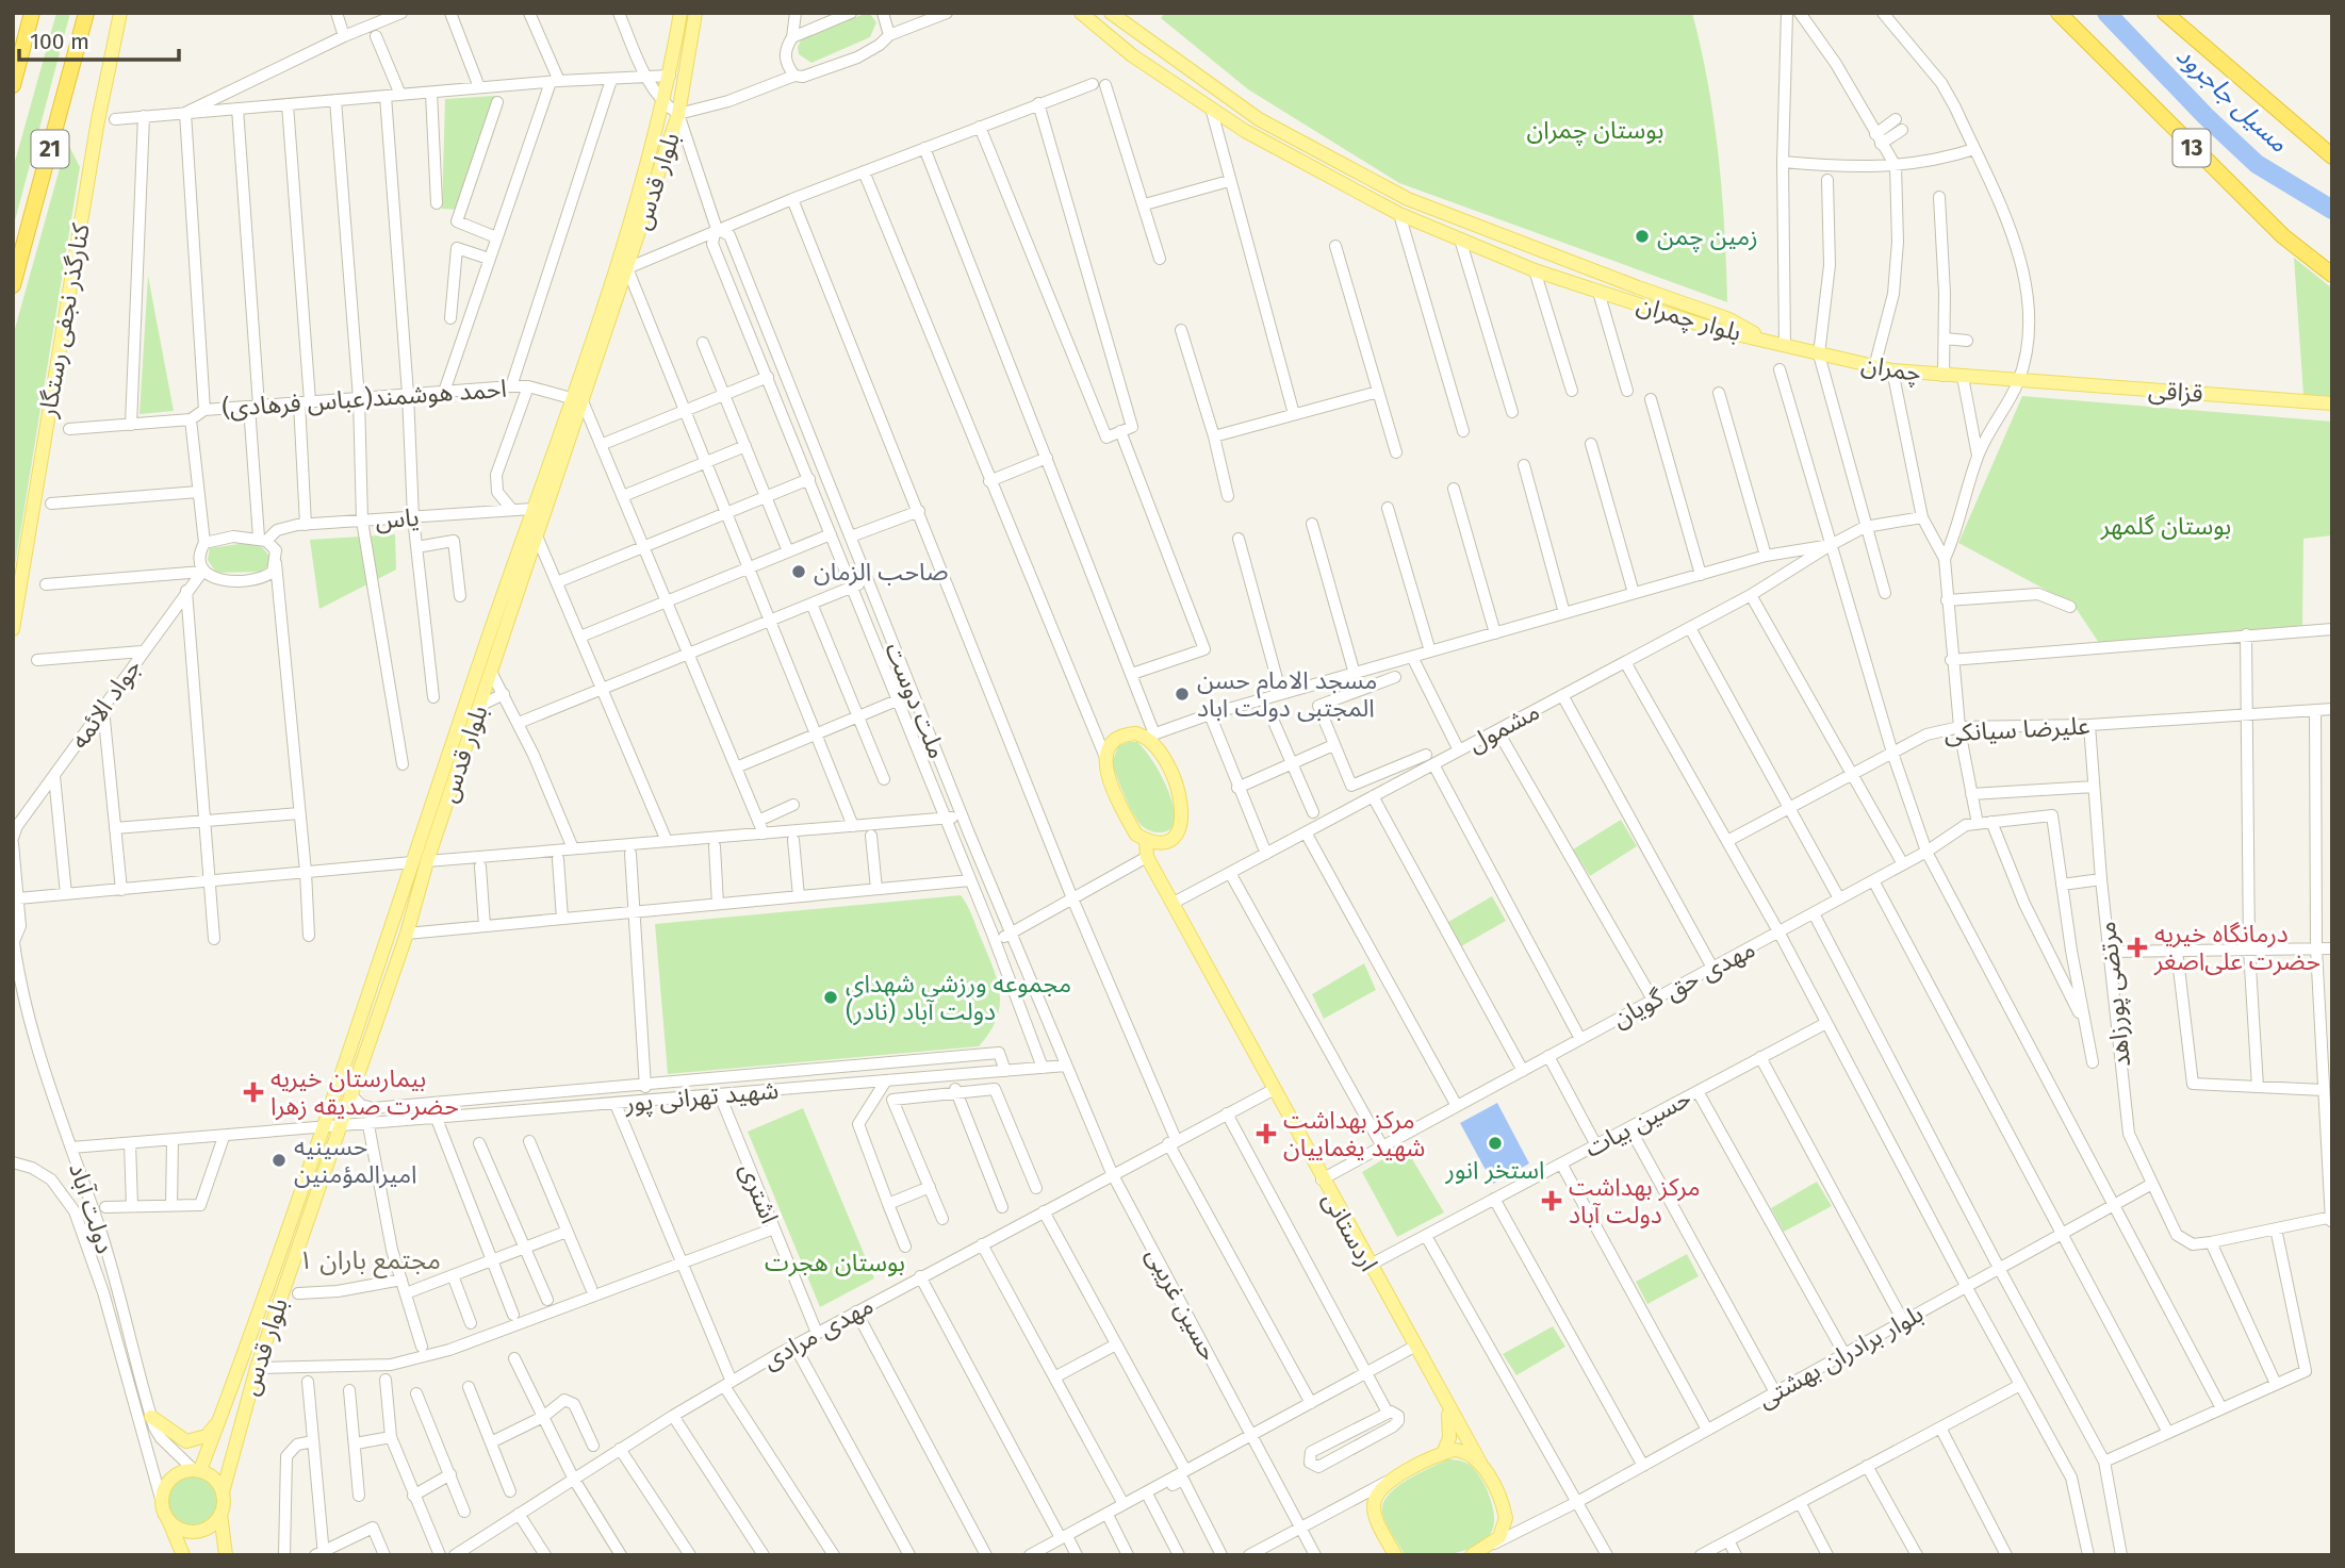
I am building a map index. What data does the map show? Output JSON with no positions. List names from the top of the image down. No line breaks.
{"streets":{"highway":["13","21"],"main road":["بلوار قدس","بلوار چمران","کنارگذر نجفی رستگار","چمران","قزاقی","اردستانی"],"street":["احمد هوشمند(عباس فرهادی)","یاس","ملت دوست","جواد الائمه","مشمول","علیرضا سیانکی","مهدی حق گویان","مرتضی پورزاهد","شهید تهرانی پور","حسین بیات","اشتری","دولت آباد","حسین غریبی","مهدی مرادی","بلوار برادران بهشتی"]},"crossings":[["بلوار قدس","احمد هوشمند(عباس فرهادی)"],["بلوار قدس","یاس"],["بلوار قدس","شهید تهرانی پور"],["بلوار قدس","دولت آباد"],["بلوار چمران","چمران"],["چمران","قزاقی"],["ملت دوست","شهید تهرانی پور"],["ملت دوست","حسین غریبی"],["ملت دوست","مهدی مرادی"],["جواد الائمه","دولت آباد"],["مشمول","اردستانی"],["علیرضا سیانکی","مرتضی پورزاهد"],["مهدی حق گویان","اردستانی"],["مرتضی پورزاهد","بلوار برادران بهشتی"],["شهید تهرانی پور","اشتری"],["شهید تهرانی پور","دولت آباد"],["حسین بیات","اردستانی"],["اشتری","مهدی مرادی"],["اردستانی","مهدی مرادی"],["حسین غریبی","مهدی مرادی"]],"districts":["مجتمع باران ١"],"water":["مسیل جاجرود"],"parks":["بوستان چمران","بوستان گلمهر","بوستان هجرت"],"places":{"other":["زمین چمن","صاحب الزمان","مسجد الامام حسن المجتبى دولت اباد","مجموعه ورزشی شهدای دولت آباد (نادر)","استخر انور","حسینیه امیرالمؤمنین"],"health":["درمانگاه خیریه حضرت علی‌اصغر","بیمارستان خیریه حضرت صدیقه زهرا","مرکز بهداشت شهید یغماییان","مرکز بهداشت دولت آباد"]},"scale_bar":"100 m"}
